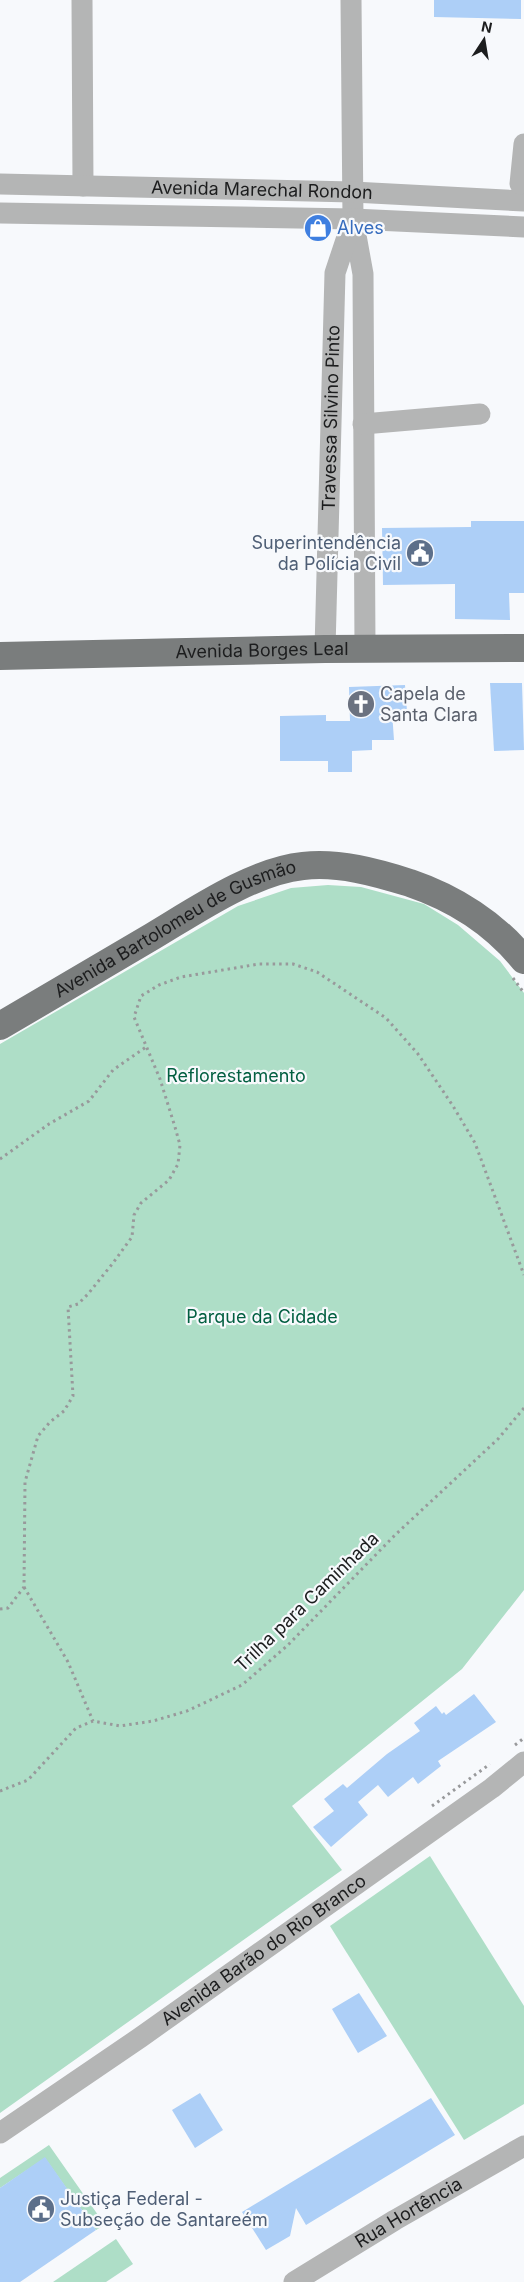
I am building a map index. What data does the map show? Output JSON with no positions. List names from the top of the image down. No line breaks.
{"streets":{"main road":["Avenida Borges Leal","Avenida Bartolomeu de Gusmão"],"street":["Avenida Marechal Rondon","Travessa Silvino Pinto","Avenida Barão do Rio Branco","Rua Hortência"],"path":["Trilha para Caminhada"]},"crossings":[["Avenida Marechal Rondon","Travessa Silvino Pinto"],["Travessa Silvino Pinto","Avenida Borges Leal"]],"parks":["Reflorestamento","Parque da Cidade"],"places":{"shop":["Alves"],"public building":["Superintendência da Polícia Civil","Justiça Federal - Subseção de Santareém"],"church":["Capela de Santa Clara"]},"north":"top"}
